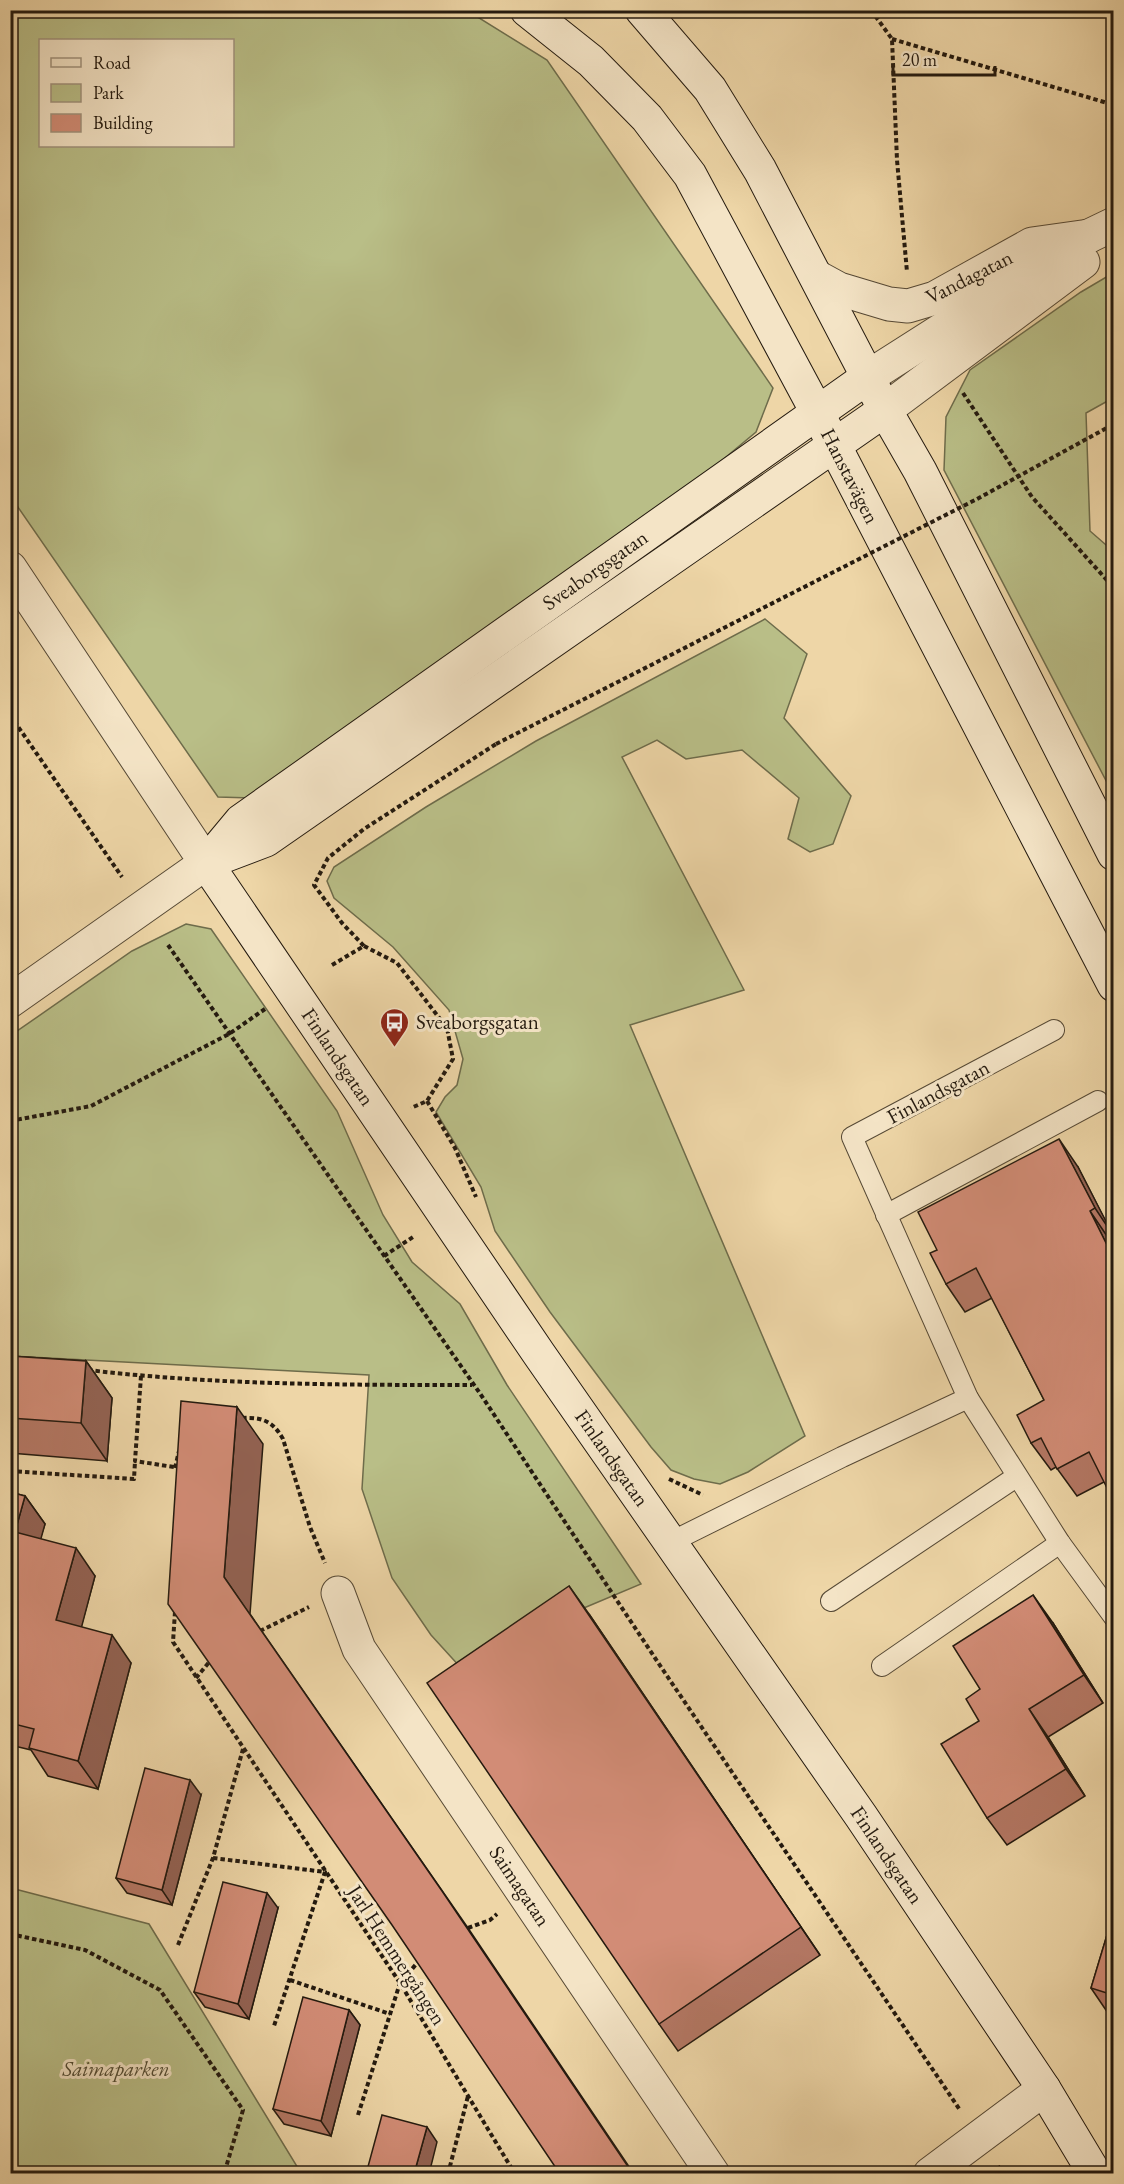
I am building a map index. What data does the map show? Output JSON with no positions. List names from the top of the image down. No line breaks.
{"streets":{"street":["Vandagatan","Hanstavägen","Sveaborgsgatan","Finlandsgatan","Saimagatan"],"path":["Jarl Hemmergången"]},"crossings":[["Vandagatan","Hanstavägen"],["Vandagatan","Sveaborgsgatan"],["Hanstavägen","Sveaborgsgatan"],["Sveaborgsgatan","Finlandsgatan"]],"parks":["Saimaparken"],"places":{"bus stop":["Sveaborgsgatan"]},"legend":["Road","Park","Building"],"scale_bar":"20 m"}
